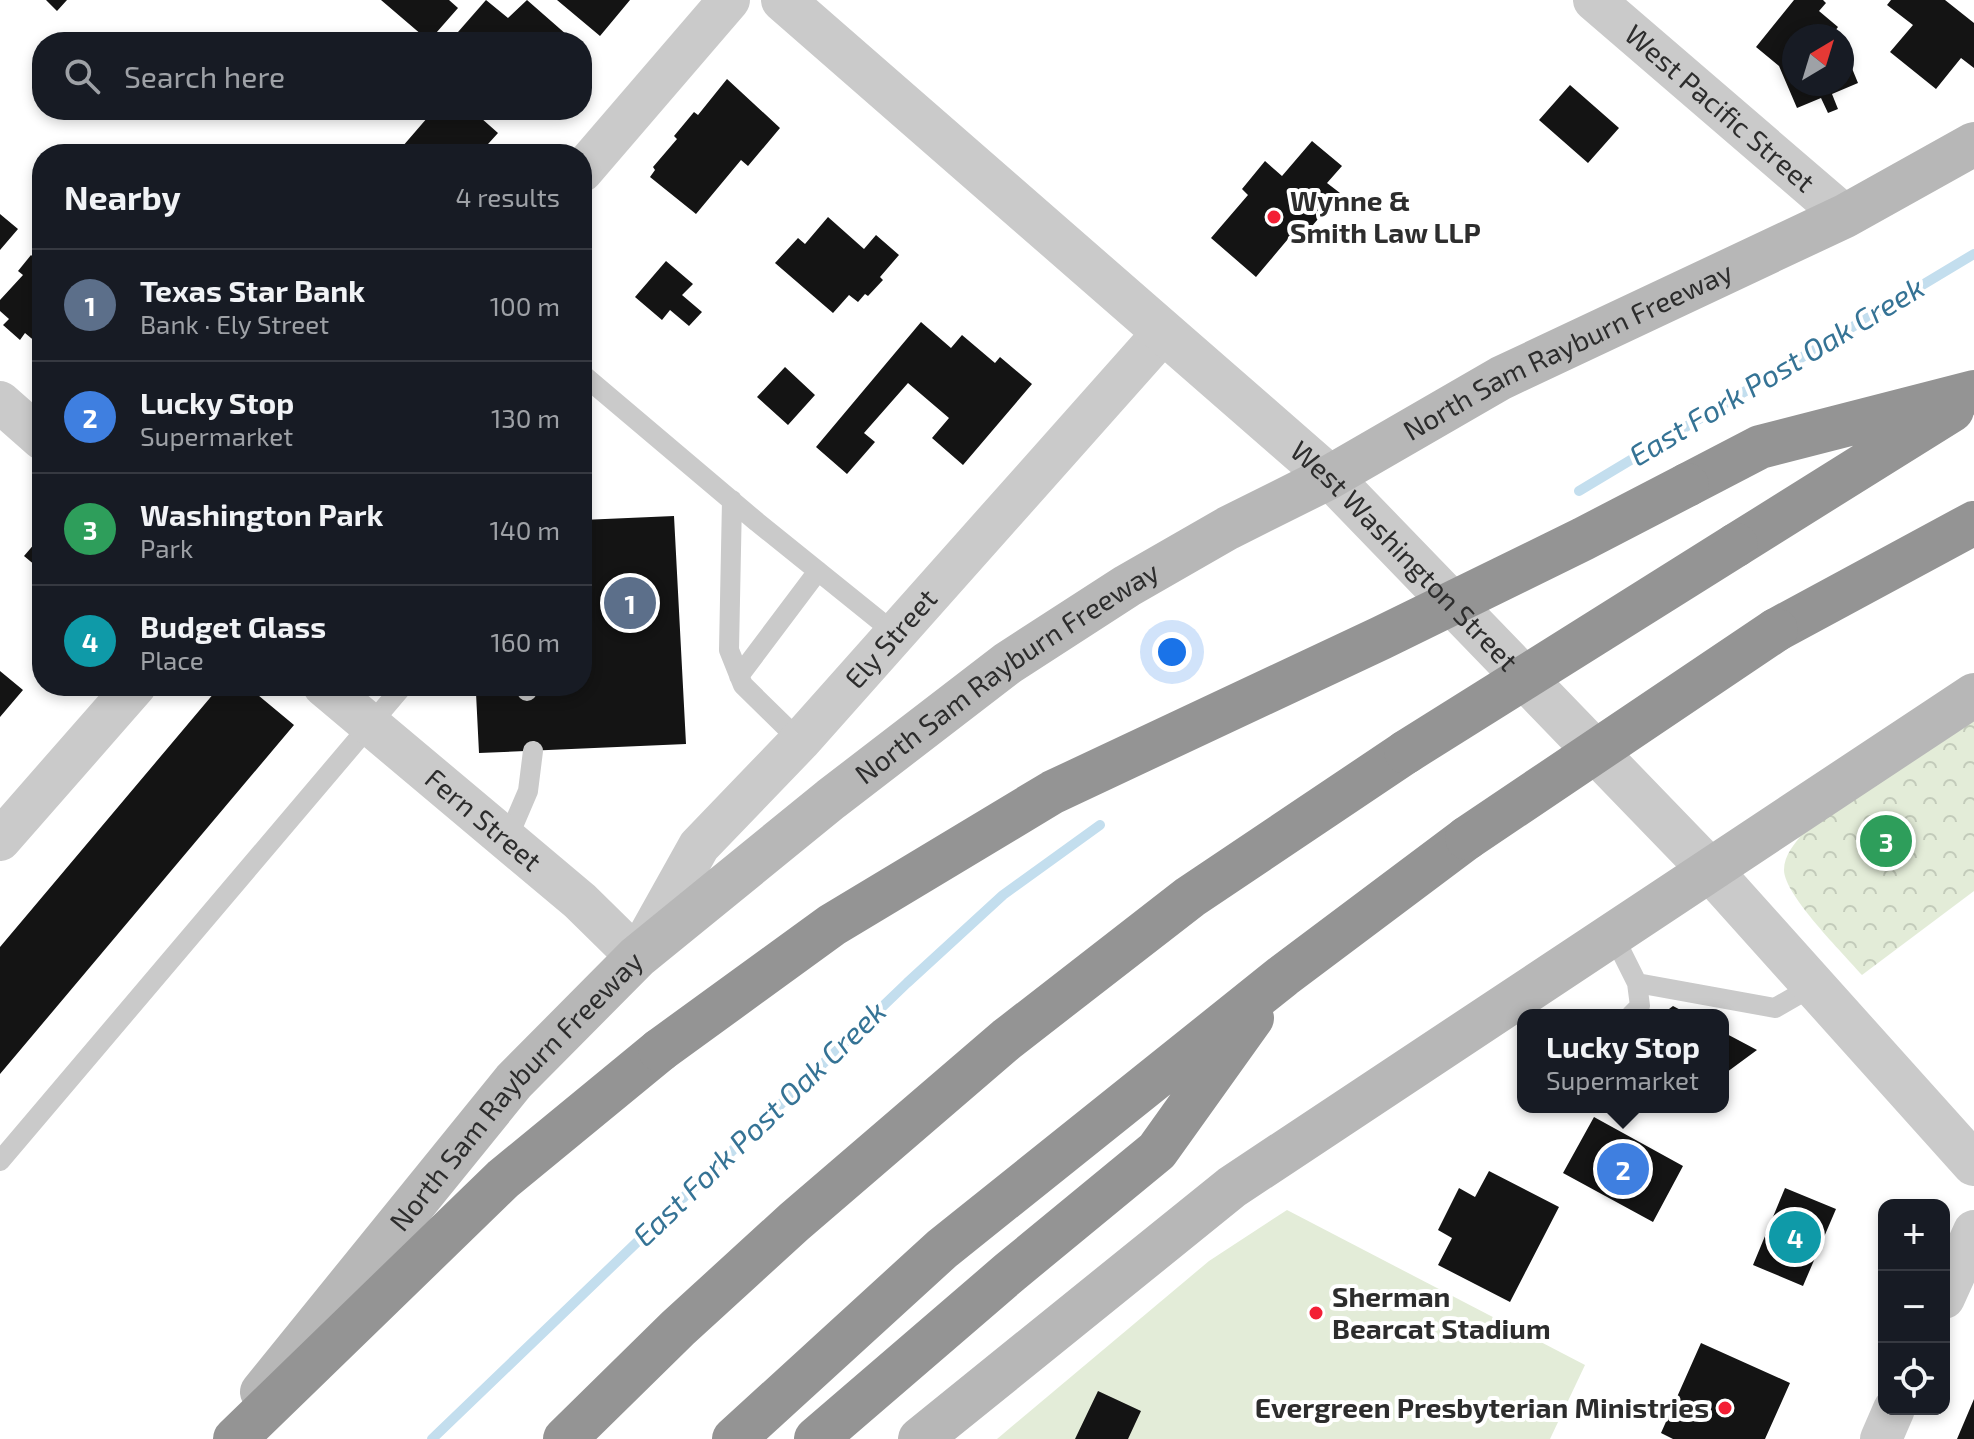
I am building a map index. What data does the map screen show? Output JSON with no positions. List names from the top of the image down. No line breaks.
{"streets":{"main road":["North Sam Rayburn Freeway"],"street":["West Pacific Street","West Washington Street","Ely Street","Fern Street"]},"crossings":[["West Pacific Street","North Sam Rayburn Freeway"],["North Sam Rayburn Freeway","West Washington Street"],["North Sam Rayburn Freeway","Ely Street"],["North Sam Rayburn Freeway","Fern Street"],["West Washington Street","Ely Street"],["Ely Street","Fern Street"]],"water":["East Fork Post Oak Creek"],"places":["Wynne & Smith Law LLP","Sherman Bearcat Stadium","Evergreen Presbyterian Ministries"],"north":"top right","page":{"search":"Search here","heading":["Nearby","4 results"],"list":[{"mark":"1","name":"Texas Star Bank","note":"Bank · Ely Street","value":"100 m"},{"mark":"2","name":"Lucky Stop","note":"Supermarket","value":"130 m"},{"mark":"3","name":"Washington Park","note":"Park","value":"140 m"},{"mark":"4","name":"Budget Glass","note":"Place","value":"160 m"}],"pins":["1","3","2","4"],"popup":["Lucky Stop","Supermarket"],"map_buttons":["+","−"]}}
